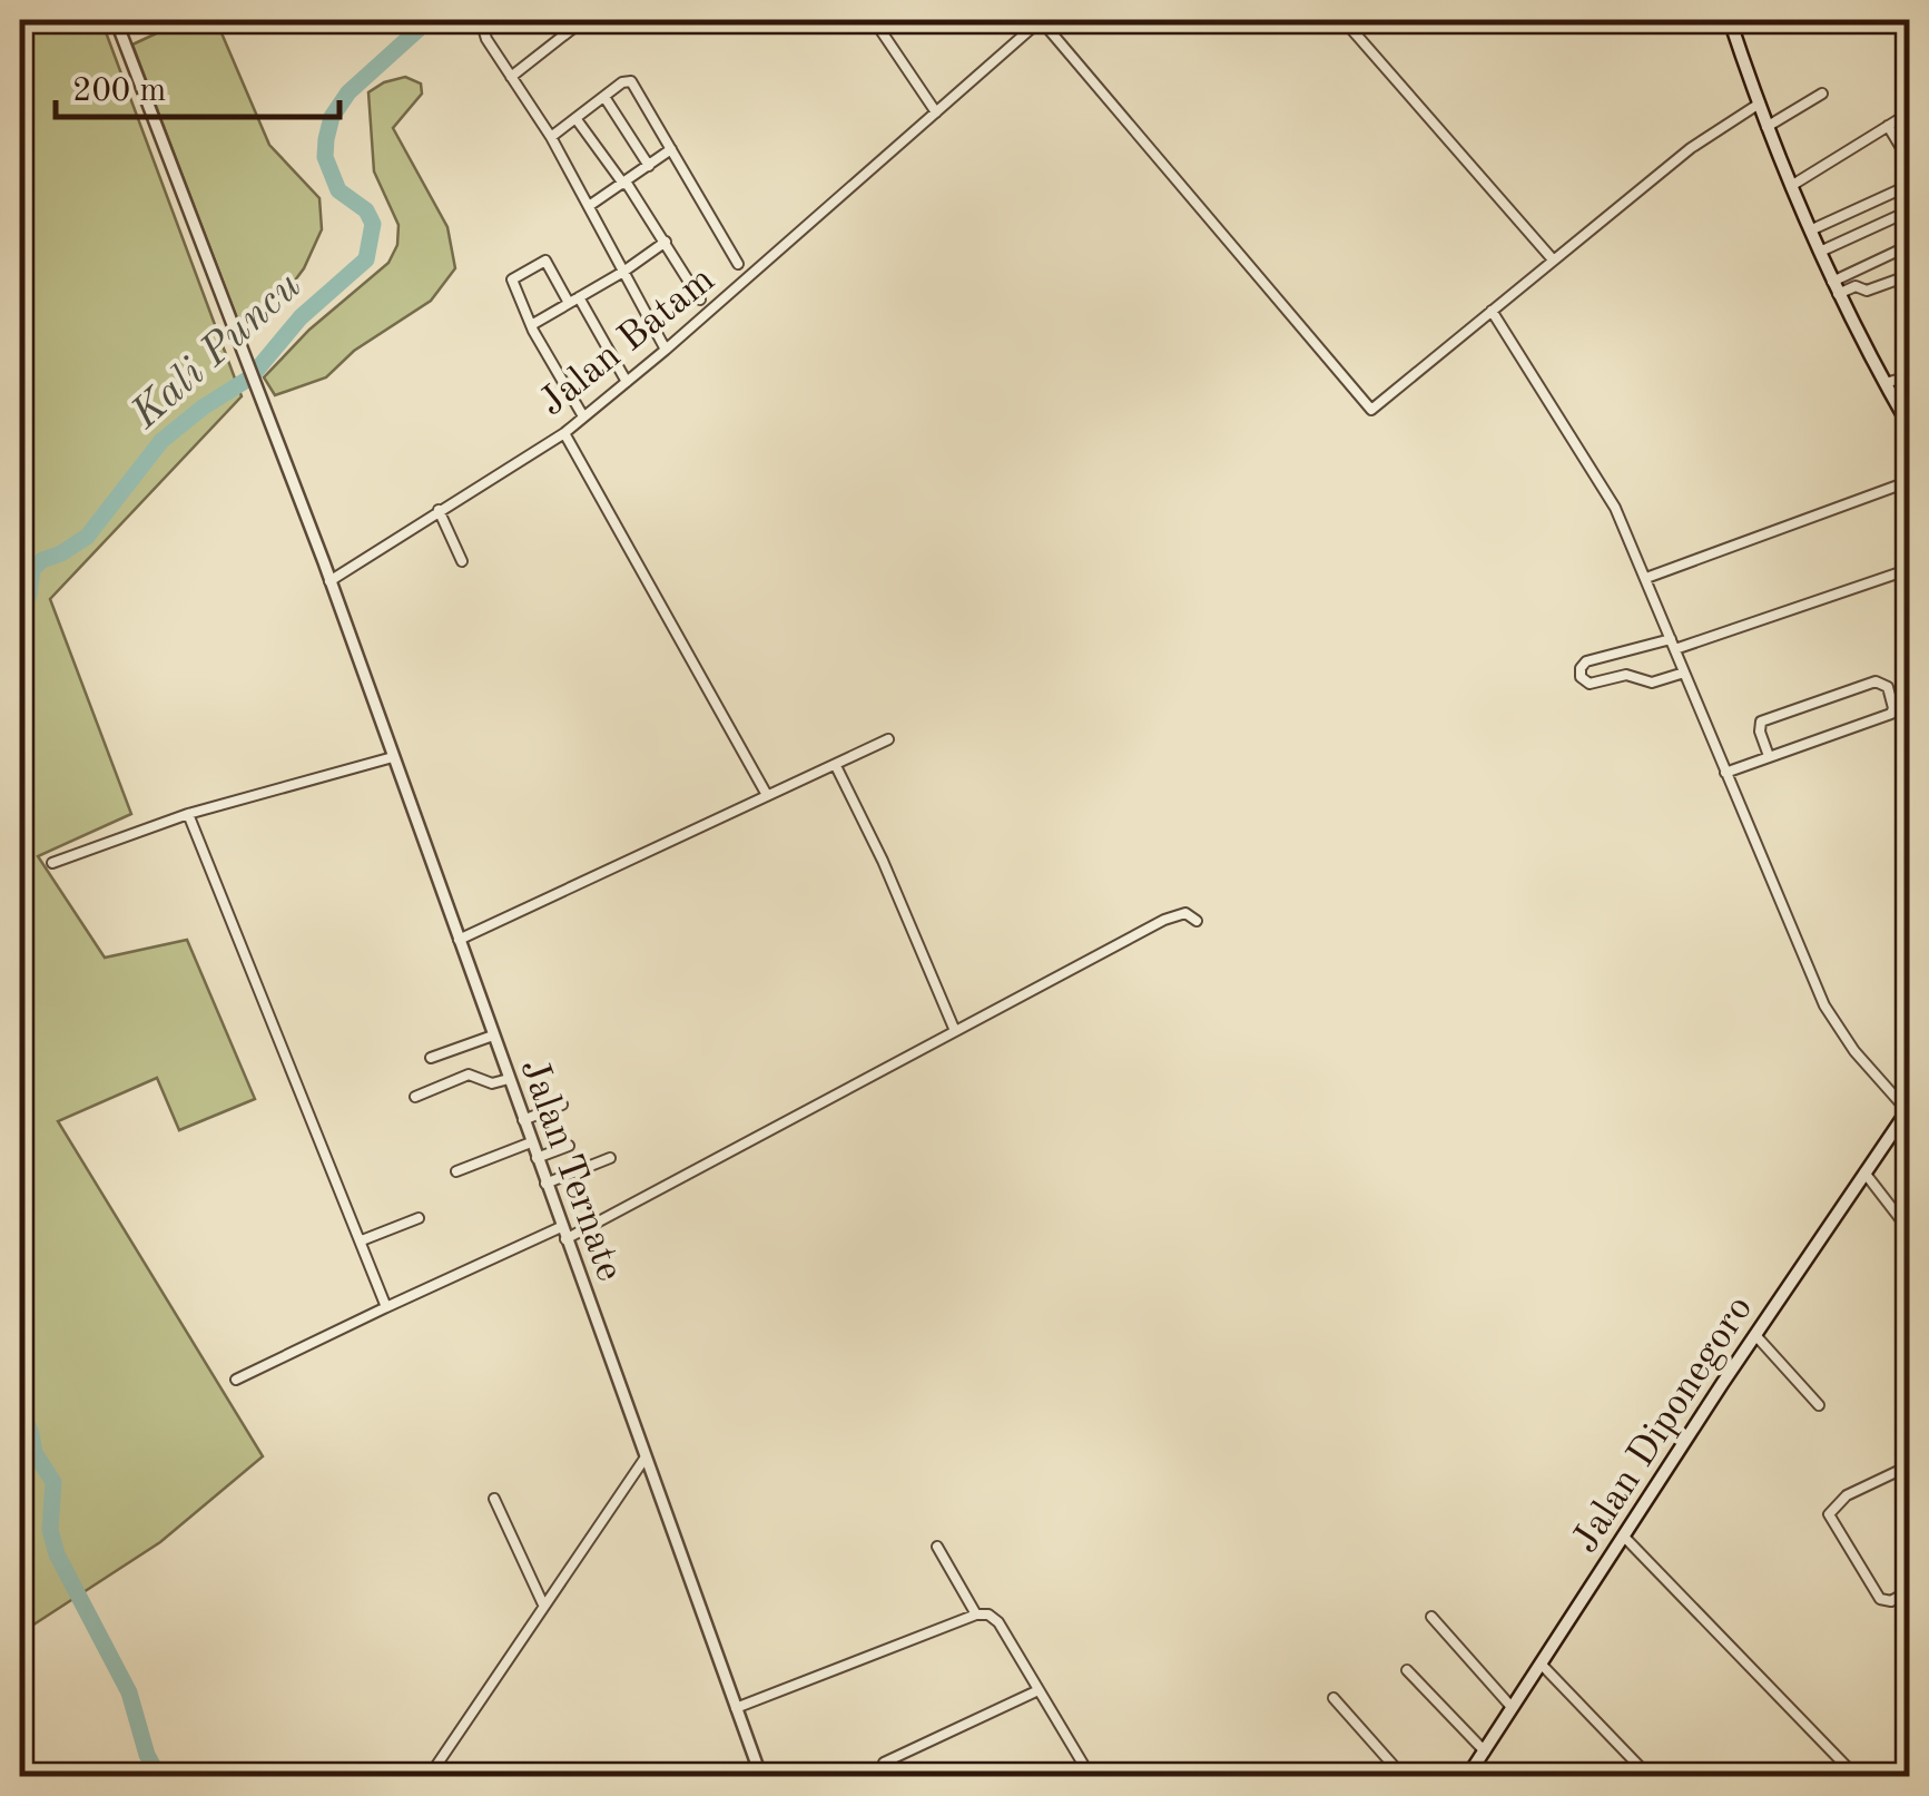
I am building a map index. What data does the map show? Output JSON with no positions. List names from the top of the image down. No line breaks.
{"streets":{"main road":["Jalan Diponegoro"],"street":["Jalan Batam","Jalan Ternate"]},"crossings":[["Jalan Batam","Jalan Ternate"]],"water":["Kali Puncu"],"scale_bar":"200 m"}
